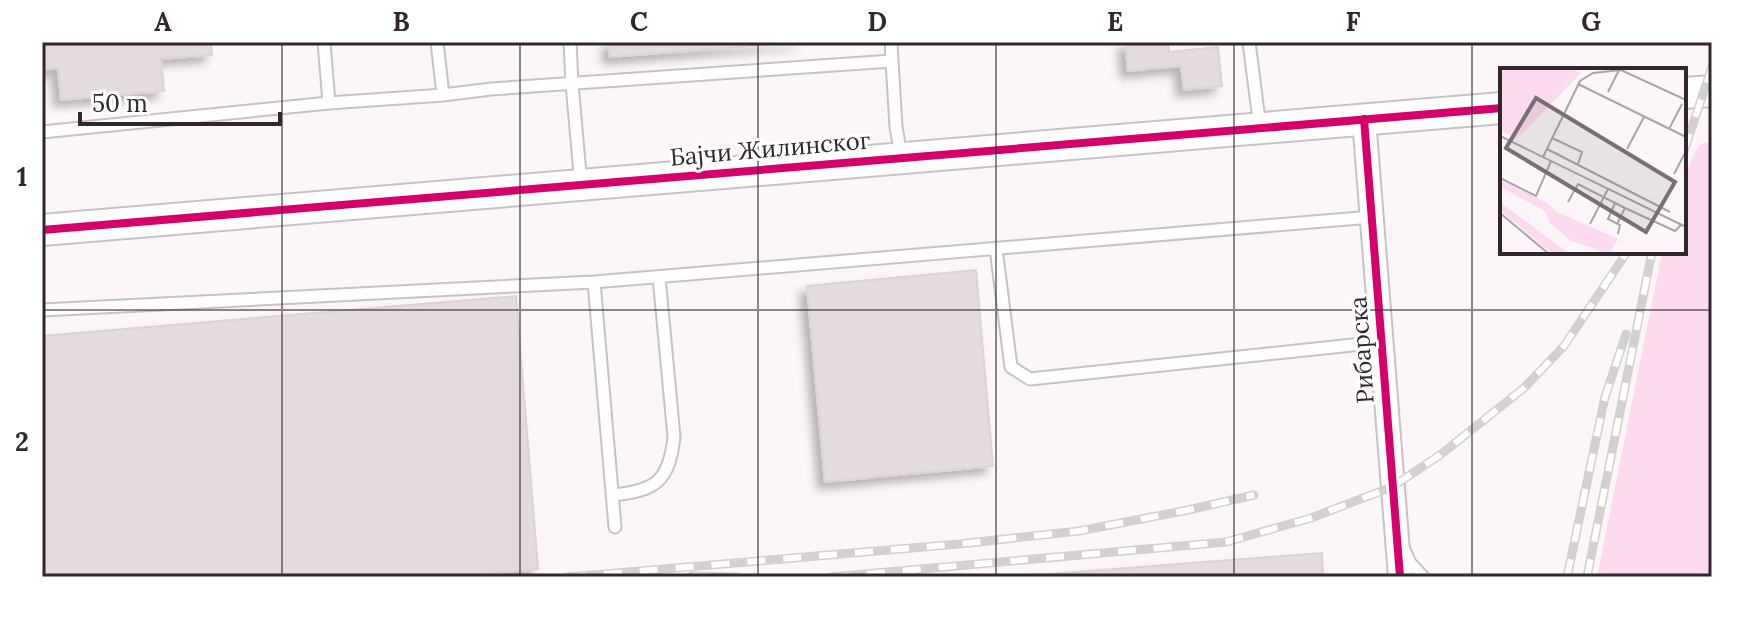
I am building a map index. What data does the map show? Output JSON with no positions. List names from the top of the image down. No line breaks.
{"streets":{"street":["Бајчи Жилинског","Рибарска"]},"crossings":[["Бајчи Жилинског","Рибарска"]],"scale_bar":"50 m","grid":{"columns":["A","B","C","D","E","F","G"],"rows":["1","2"]}}
